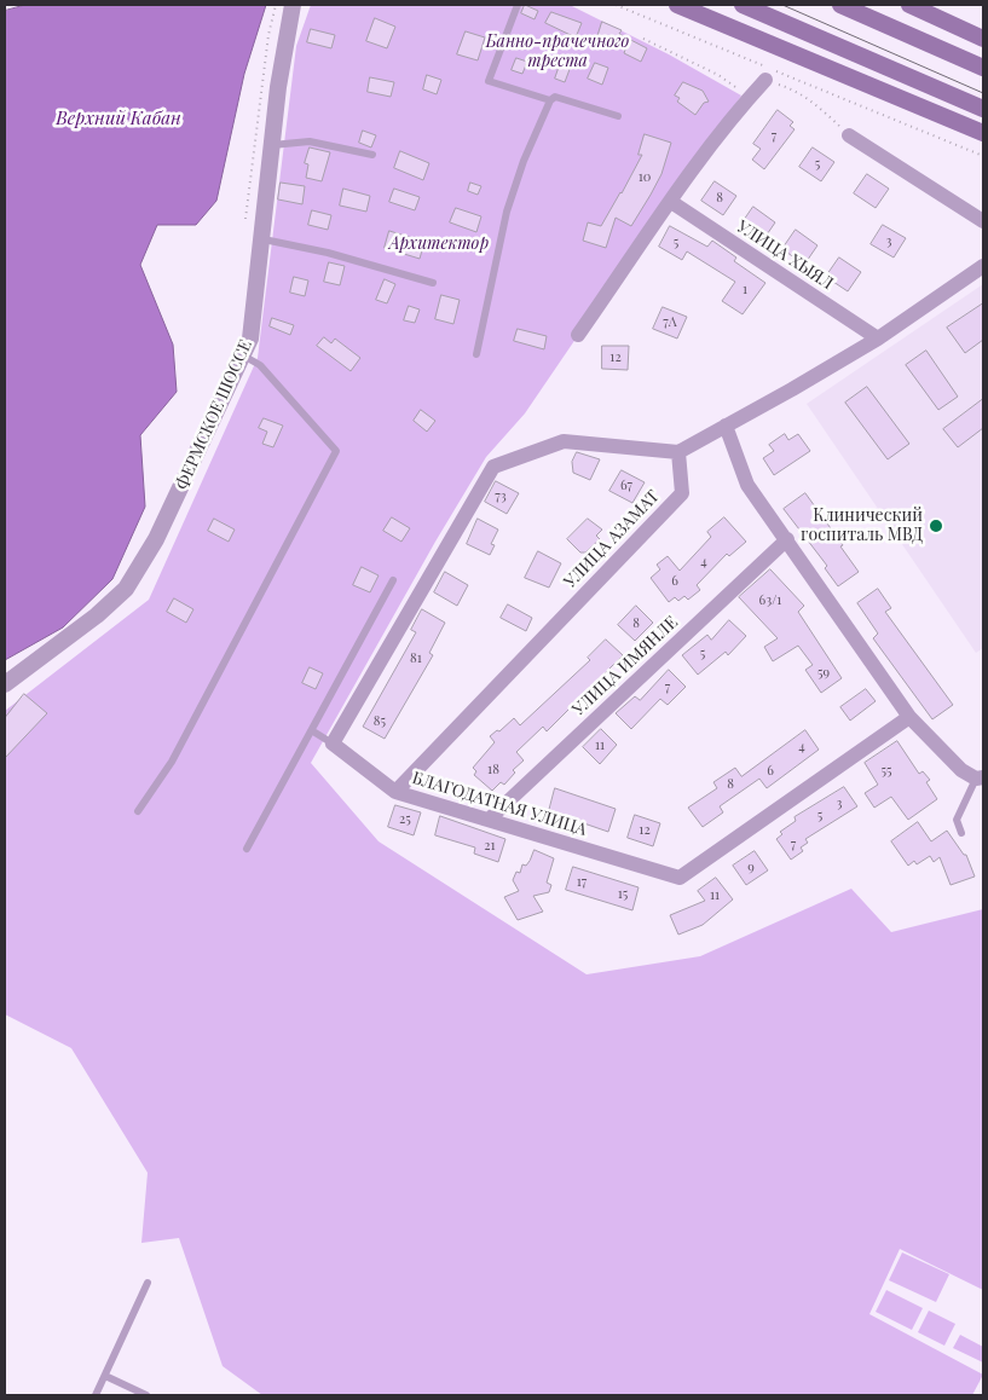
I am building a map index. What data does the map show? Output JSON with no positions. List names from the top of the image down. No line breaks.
{"streets":{"street":["УЛИЦА ХЫЯЛ","ФЕРМСКОЕ ШОССЕ","УЛИЦА АЗАМАТ","УЛИЦА ИМЯНЛЕ","БЛАГОДАТНАЯ УЛИЦА"]},"crossings":[["УЛИЦА АЗАМАТ","БЛАГОДАТНАЯ УЛИЦА"],["УЛИЦА ИМЯНЛЕ","БЛАГОДАТНАЯ УЛИЦА"]],"water":["Верхний Кабан"],"parks":["Банно-прачечного треста","Архитектор"],"places":["Клинический госпиталь МВД"],"house_numbers":["7","5","10","8","3","5","1","7А","12","67","73","4","6","63/1","8","5","81","59","7","85","11","4","18","6","55","8","3","5","25","12","7","21","9","17","15","11"]}
